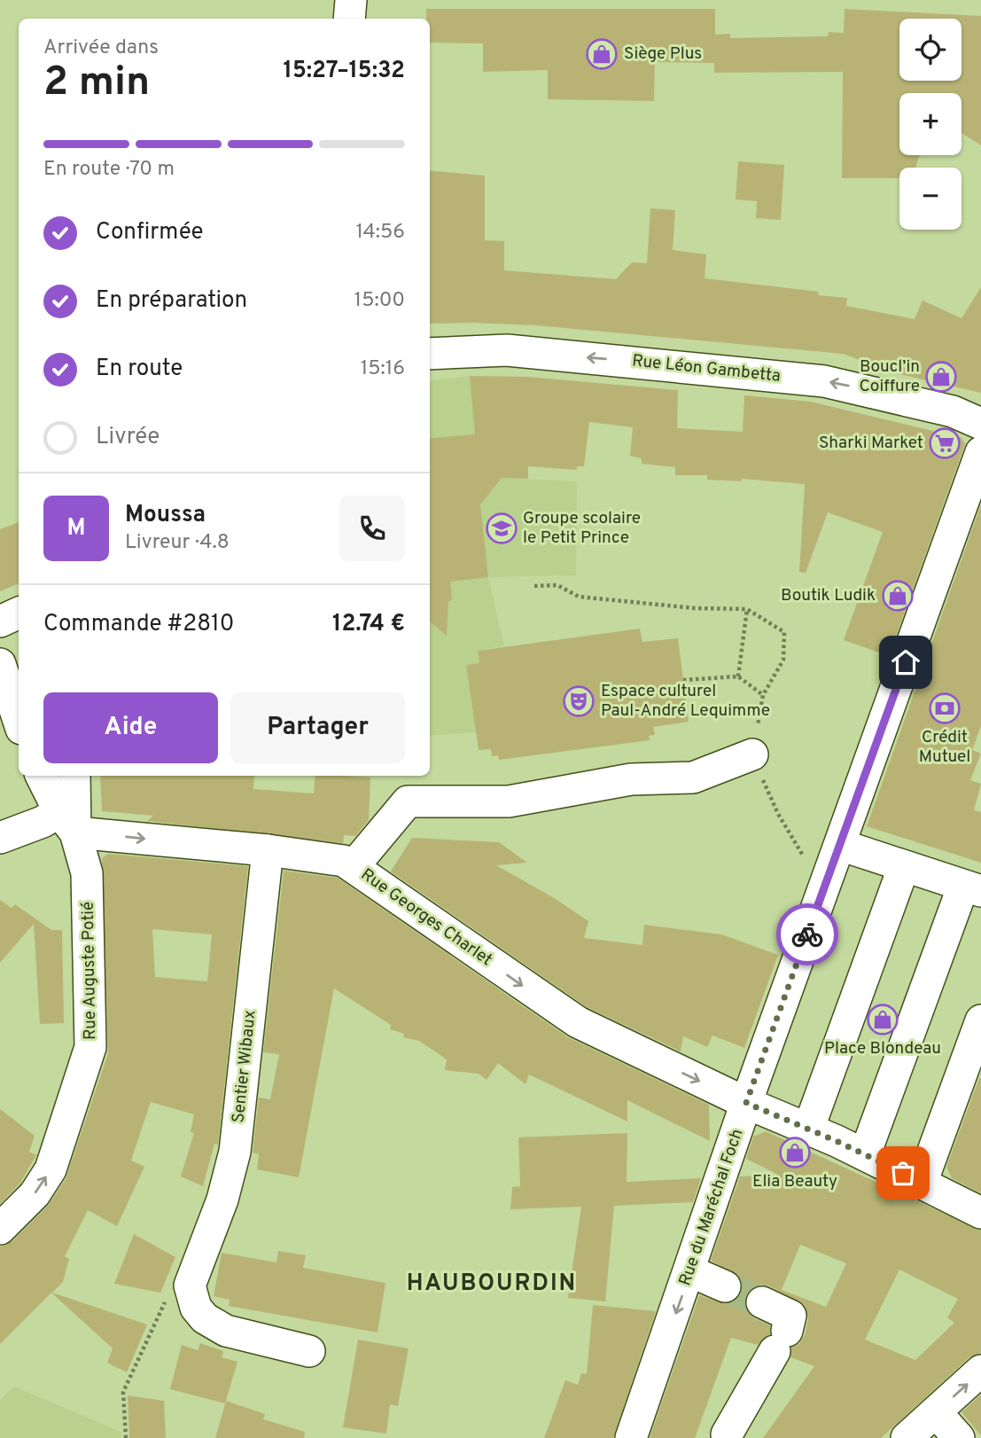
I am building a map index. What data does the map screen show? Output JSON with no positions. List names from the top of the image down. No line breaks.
{"streets":{"street":["Rue Léon Gambetta","Rue Georges Charlet","Rue Auguste Potié","Sentier Wibaux","Rue du Maréchal Foch"]},"crossings":[["Rue Georges Charlet","Rue Auguste Potié"],["Rue Georges Charlet","Sentier Wibaux"],["Rue Georges Charlet","Rue du Maréchal Foch"]],"one_way":["Rue Léon Gambetta","Rue Georges Charlet","Rue Auguste Potié"],"districts":["HAUBOURDIN"],"places":{"shop":["Siège Plus","Boucl’in Coiffure","Boutik Ludik","Place Blondeau","Elia Beauty"],"supermarket":["Sharki Market"],"school or university":["Groupe scolaire le Petit Prince"],"theatre":["Espace culturel Paul-André Lequimme"],"bank":["Crédit Mutuel"]},"page":{"map_buttons":["+","−"],"heading":["2 min","Arrivée dans","15:27–15:32"],"panel":["Moussa","Livreur · 4.8","Commande #2810","12.74 €"],"bar":"En route · 70 m","list":[["Confirmée","14:56"],["En préparation","15:00"],["En route","15:16"],"Livrée"],"round":"M","buttons":["Aide","Partager"]}}
